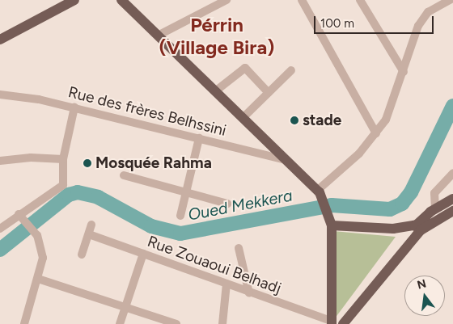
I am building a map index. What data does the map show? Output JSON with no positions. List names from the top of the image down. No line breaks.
{"streets":{"street":["Rue des frères Belhssini","Rue Zouaoui Belhadj"]},"districts":["Pérrin (Village Bira)"],"water":["Oued Mekkera"],"places":["stade","Mosquée Rahma"],"scale_bar":"100 m","north":"top"}
